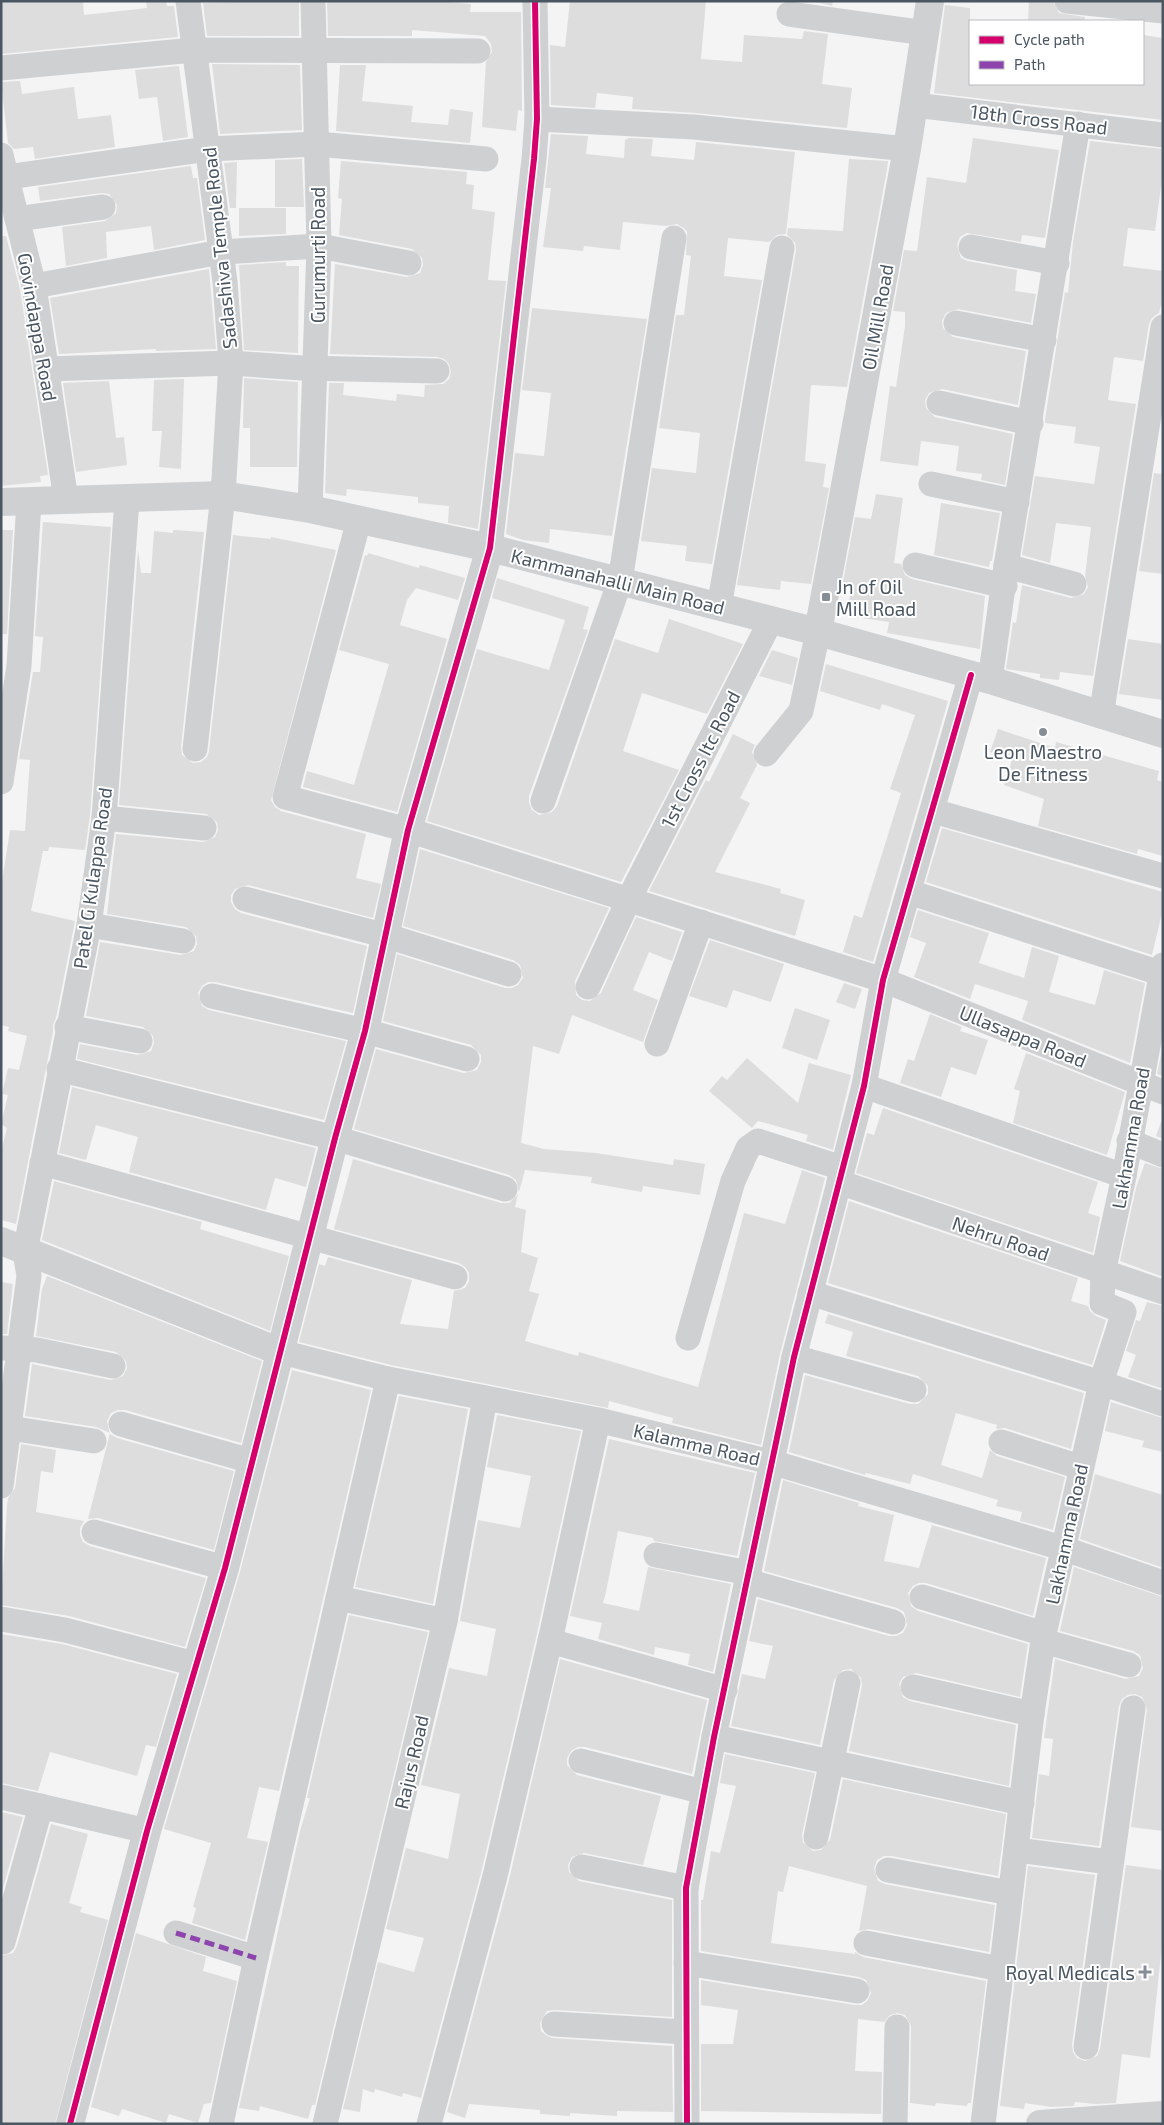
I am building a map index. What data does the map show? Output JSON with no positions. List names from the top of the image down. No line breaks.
{"streets":{"street":["18th Cross Road","Sadashiva Temple Road","Gurumurti Road","Oil Mill Road","Govindappa Road","Kammanahalli Main Road","1st Cross Itc Road","Patel G Kulappa Road","Ullasappa Road","Lakhamma Road","Nehru Road","Kalamma Road","Rajus Road"]},"crossings":[["18th Cross Road","Oil Mill Road"],["Sadashiva Temple Road","Kammanahalli Main Road"],["Gurumurti Road","Kammanahalli Main Road"],["Oil Mill Road","Kammanahalli Main Road"],["Govindappa Road","Kammanahalli Main Road"],["Kammanahalli Main Road","1st Cross Itc Road"],["Kammanahalli Main Road","Patel G Kulappa Road"],["Kammanahalli Main Road","Ullasappa Road"],["1st Cross Itc Road","Ullasappa Road"],["Ullasappa Road","Lakhamma Road"],["Lakhamma Road","Nehru Road"],["Lakhamma Road","Kalamma Road"],["Kalamma Road","Rajus Road"]],"places":{"transit":["Jn of Oil Mill Road"],"other":["Leon Maestro De Fitness"],"health":["Royal Medicals"]},"legend":["Cycle path","Path"]}
